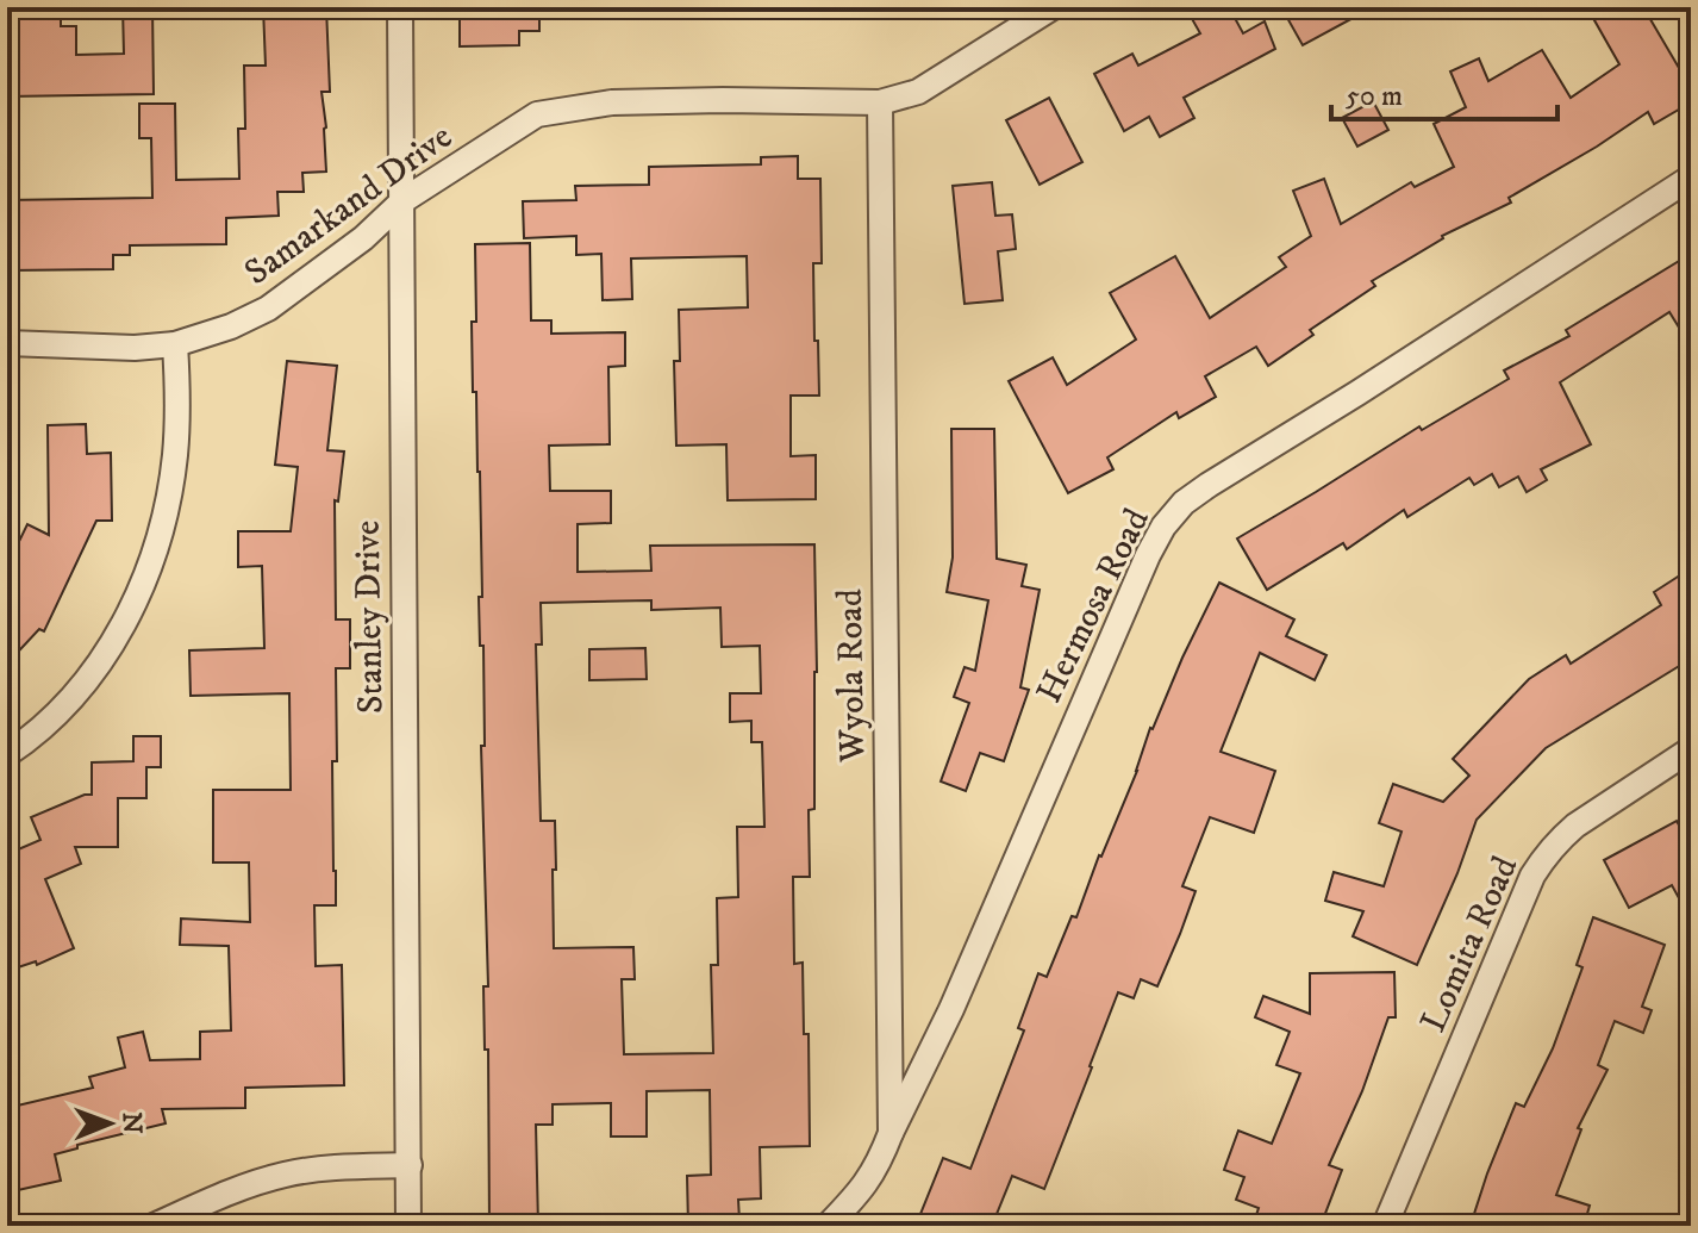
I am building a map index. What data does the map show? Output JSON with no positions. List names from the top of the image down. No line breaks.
{"streets":{"street":["Samarkand Drive","Hermosa Road","Stanley Drive","Wyola Road","Lomita Road"]},"crossings":[["Samarkand Drive","Stanley Drive"],["Samarkand Drive","Wyola Road"],["Hermosa Road","Wyola Road"]],"scale_bar":"50 m","north":"right"}
